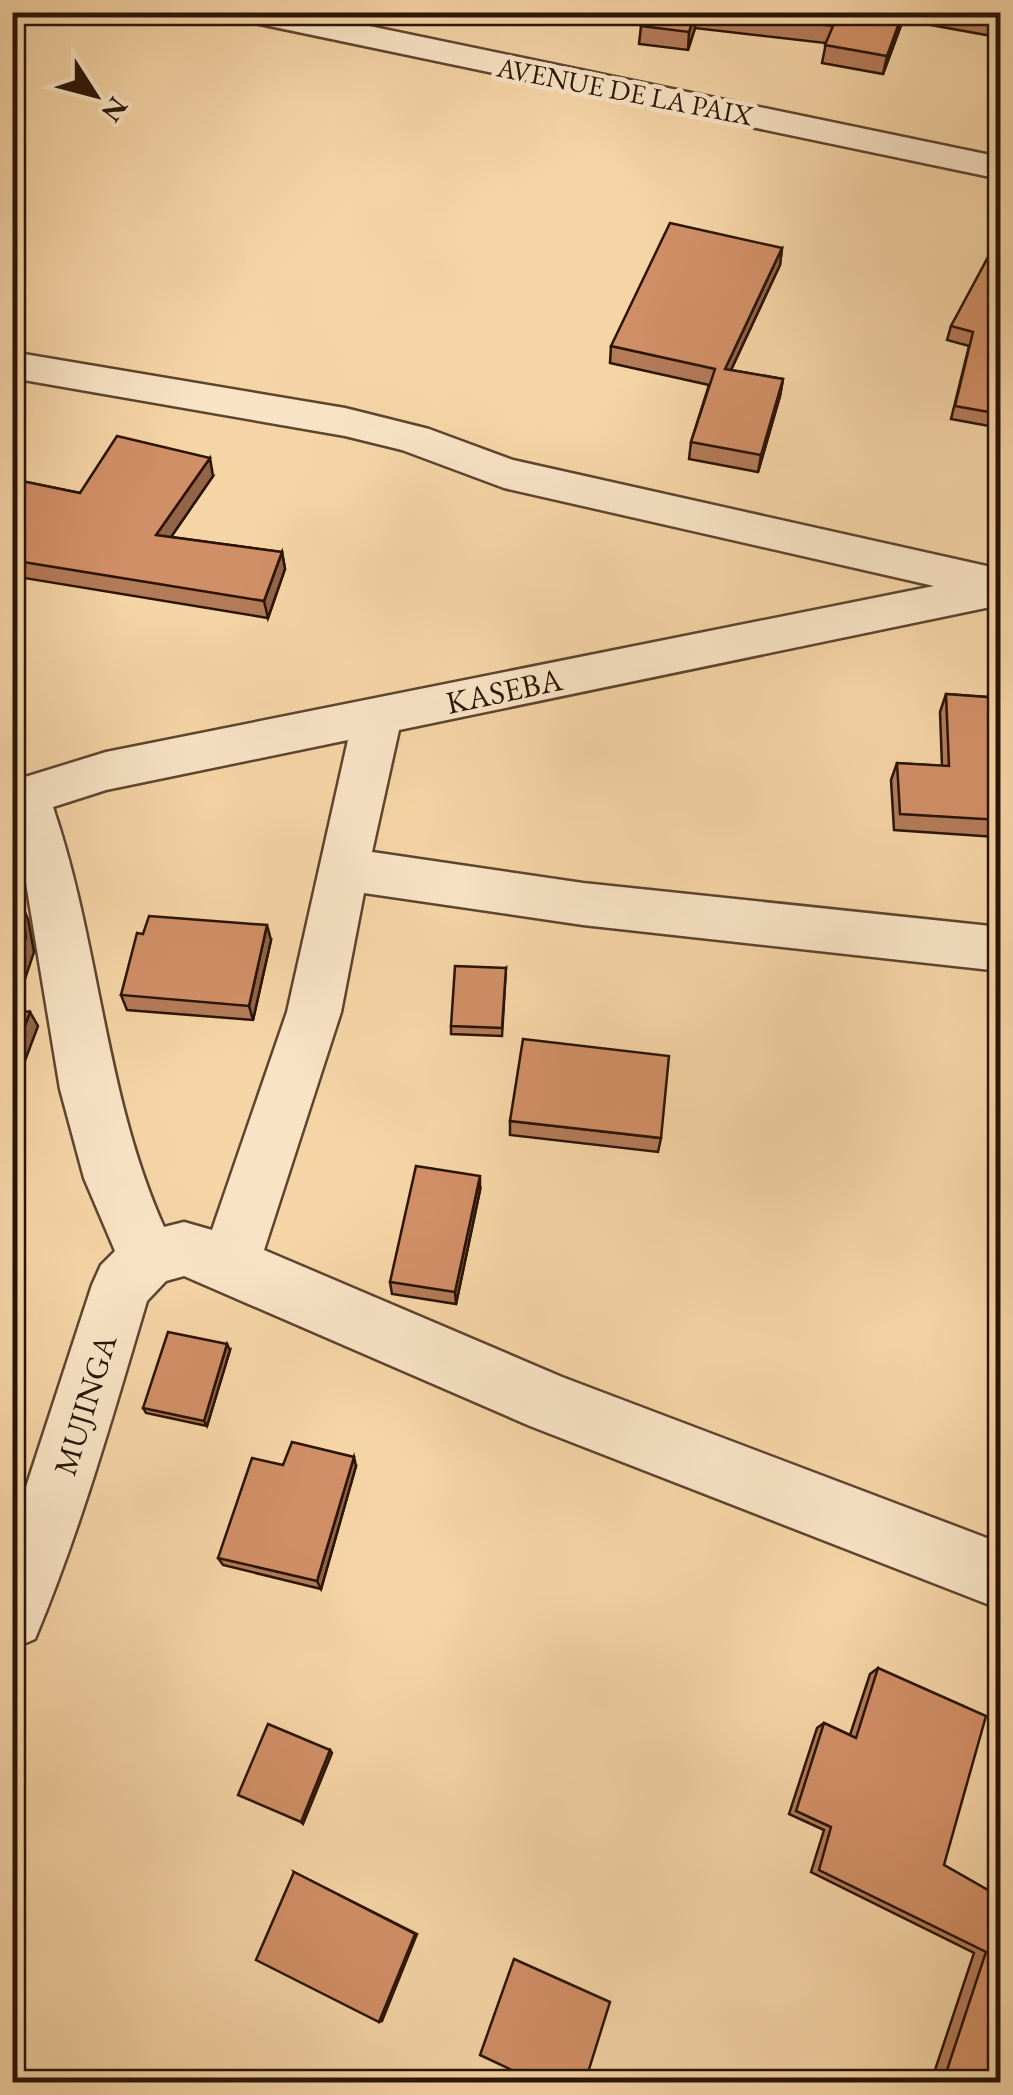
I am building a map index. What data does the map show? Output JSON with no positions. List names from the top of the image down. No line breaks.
{"streets":{"street":["AVENUE DE LA PAIX","KASEBA","MUJINGA"]},"north":"bottom right"}
